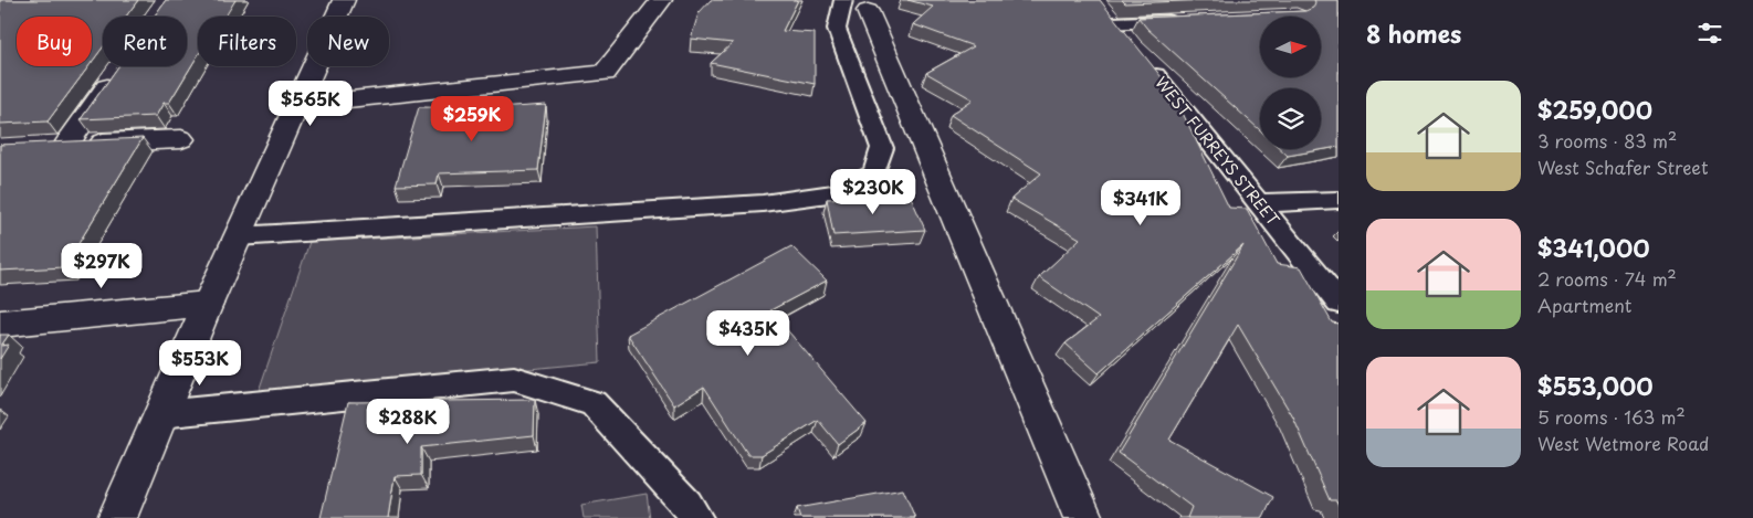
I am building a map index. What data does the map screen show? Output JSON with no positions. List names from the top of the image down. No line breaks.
{"streets":{"lane":["WEST FURREYS STREET"]},"north":"right","page":{"heading":"8 homes","chip":["Buy","Rent","Filters","New"],"list":[{"name":"$259,000","note":"3 rooms · 83 m² · West Schafer Street"},{"name":"$341,000","note":"2 rooms · 74 m² · Apartment"},{"name":"$553,000","note":"5 rooms · 163 m² · West Wetmore Road"}],"price":["$565K","$259K","$230K","$341K","$297K","$435K","$553K","$288K"]}}
